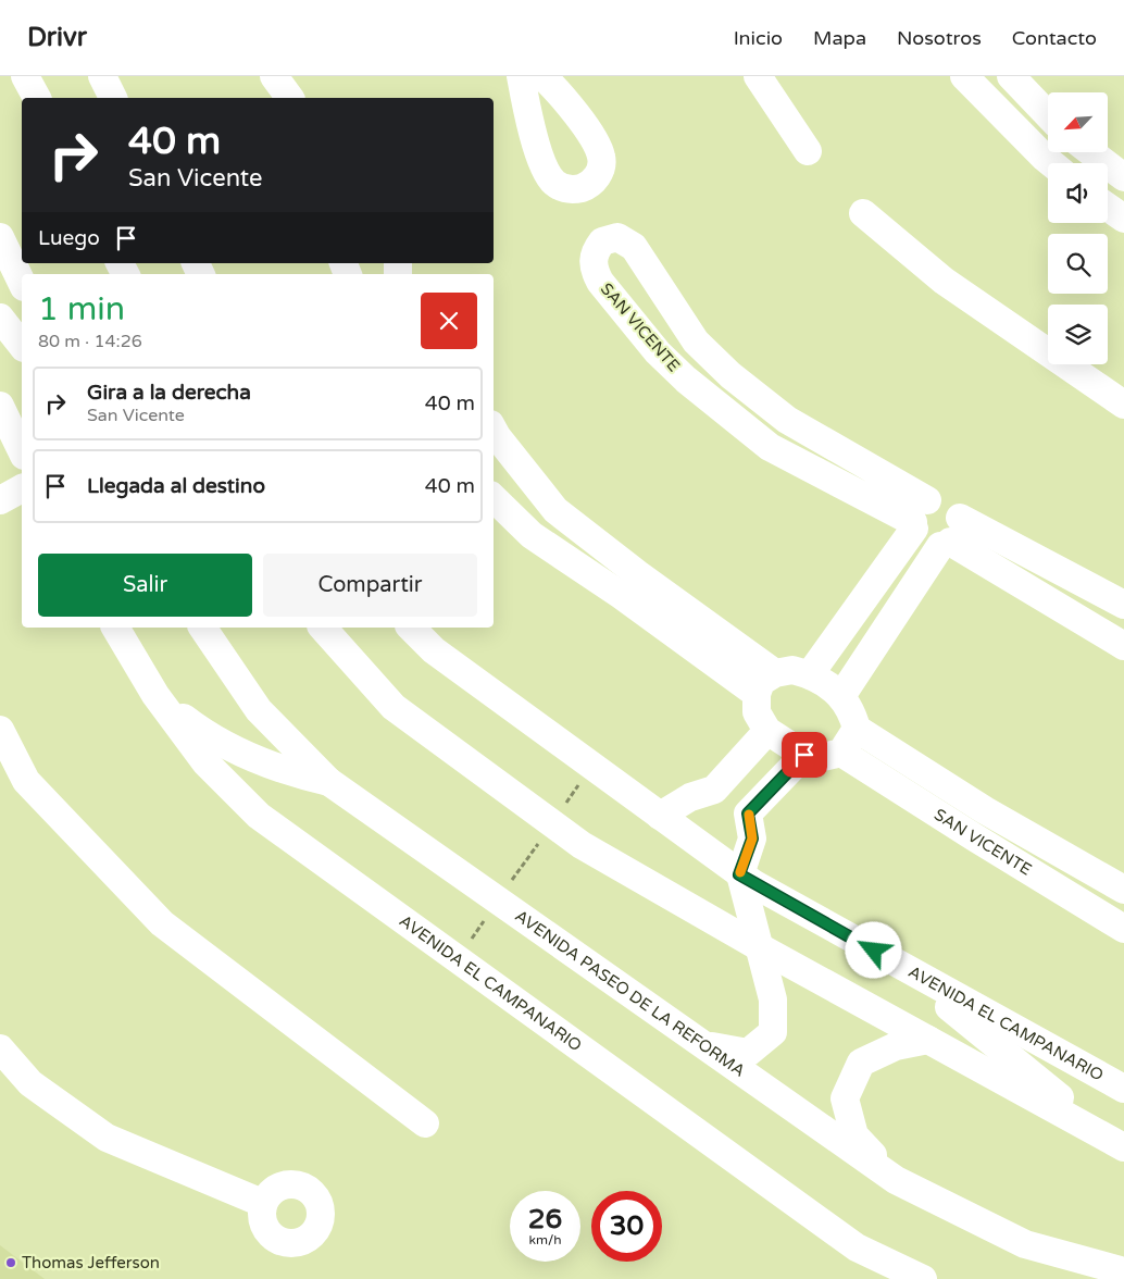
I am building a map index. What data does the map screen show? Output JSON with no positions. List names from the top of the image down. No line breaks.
{"streets":{"street":["SAN VICENTE","AVENIDA EL CAMPANARIO","AVENIDA PASEO DE LA REFORMA"]},"places":["Thomas Jefferson"],"north":"bottom left","page":{"header":"Drivr","nav":["Inicio","Mapa","Nosotros","Contacto"],"turn":["40 m","San Vicente"],"then":"Luego","heading":["1 min","80 m · 14:26"],"list":[{"name":"Gira a la derecha","note":"San Vicente","value":"40 m"},{"name":"Llegada al destino","value":"40 m"}],"buttons":["Salir","Compartir"],"speed":"26 km/h","limit":"30"}}
